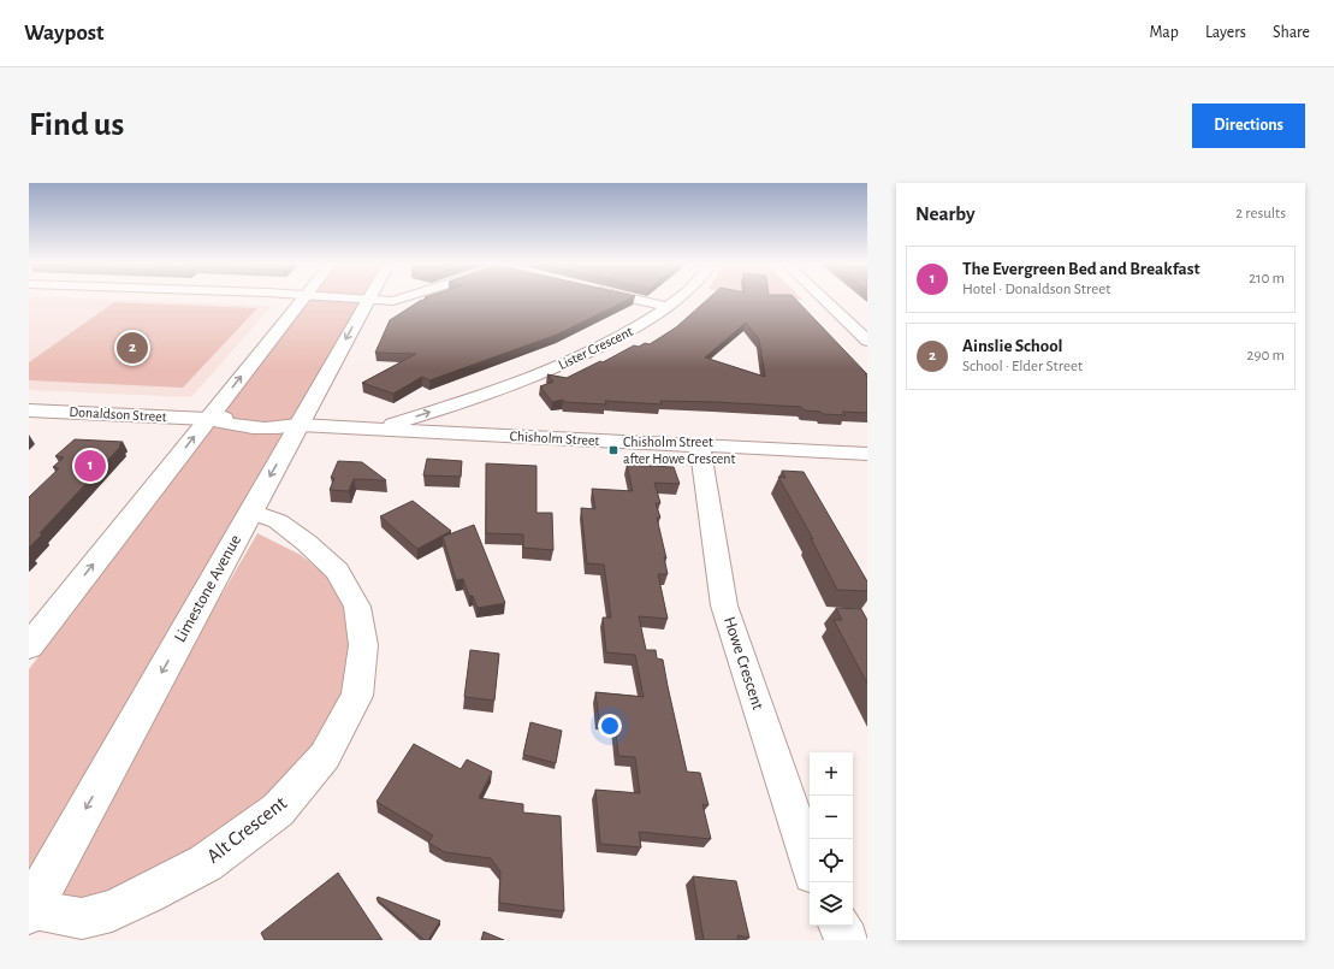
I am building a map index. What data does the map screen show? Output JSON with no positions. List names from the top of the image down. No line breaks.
{"streets":{"main road":["Limestone Avenue"],"street":["Lister Crescent","Donaldson Street","Chisholm Street","Howe Crescent","Alt Crescent"]},"crossings":[["Lister Crescent","Chisholm Street"],["Donaldson Street","Chisholm Street"],["Chisholm Street","Limestone Avenue"],["Chisholm Street","Howe Crescent"],["Limestone Avenue","Alt Crescent"]],"places":{"transit":["Chisholm Street after Howe Crescent"]},"page":{"header":"Waypost","nav":["Map","Layers","Share"],"buttons":"Directions","title":"Find us","heading":["Nearby","2 results"],"list":[{"mark":"1","name":"The Evergreen Bed and Breakfast","note":"Hotel · Donaldson Street","value":"210 m"},{"mark":"2","name":"Ainslie School","note":"School · Elder Street","value":"290 m"}],"pins":["2","1"],"map_buttons":["+","−"]}}
